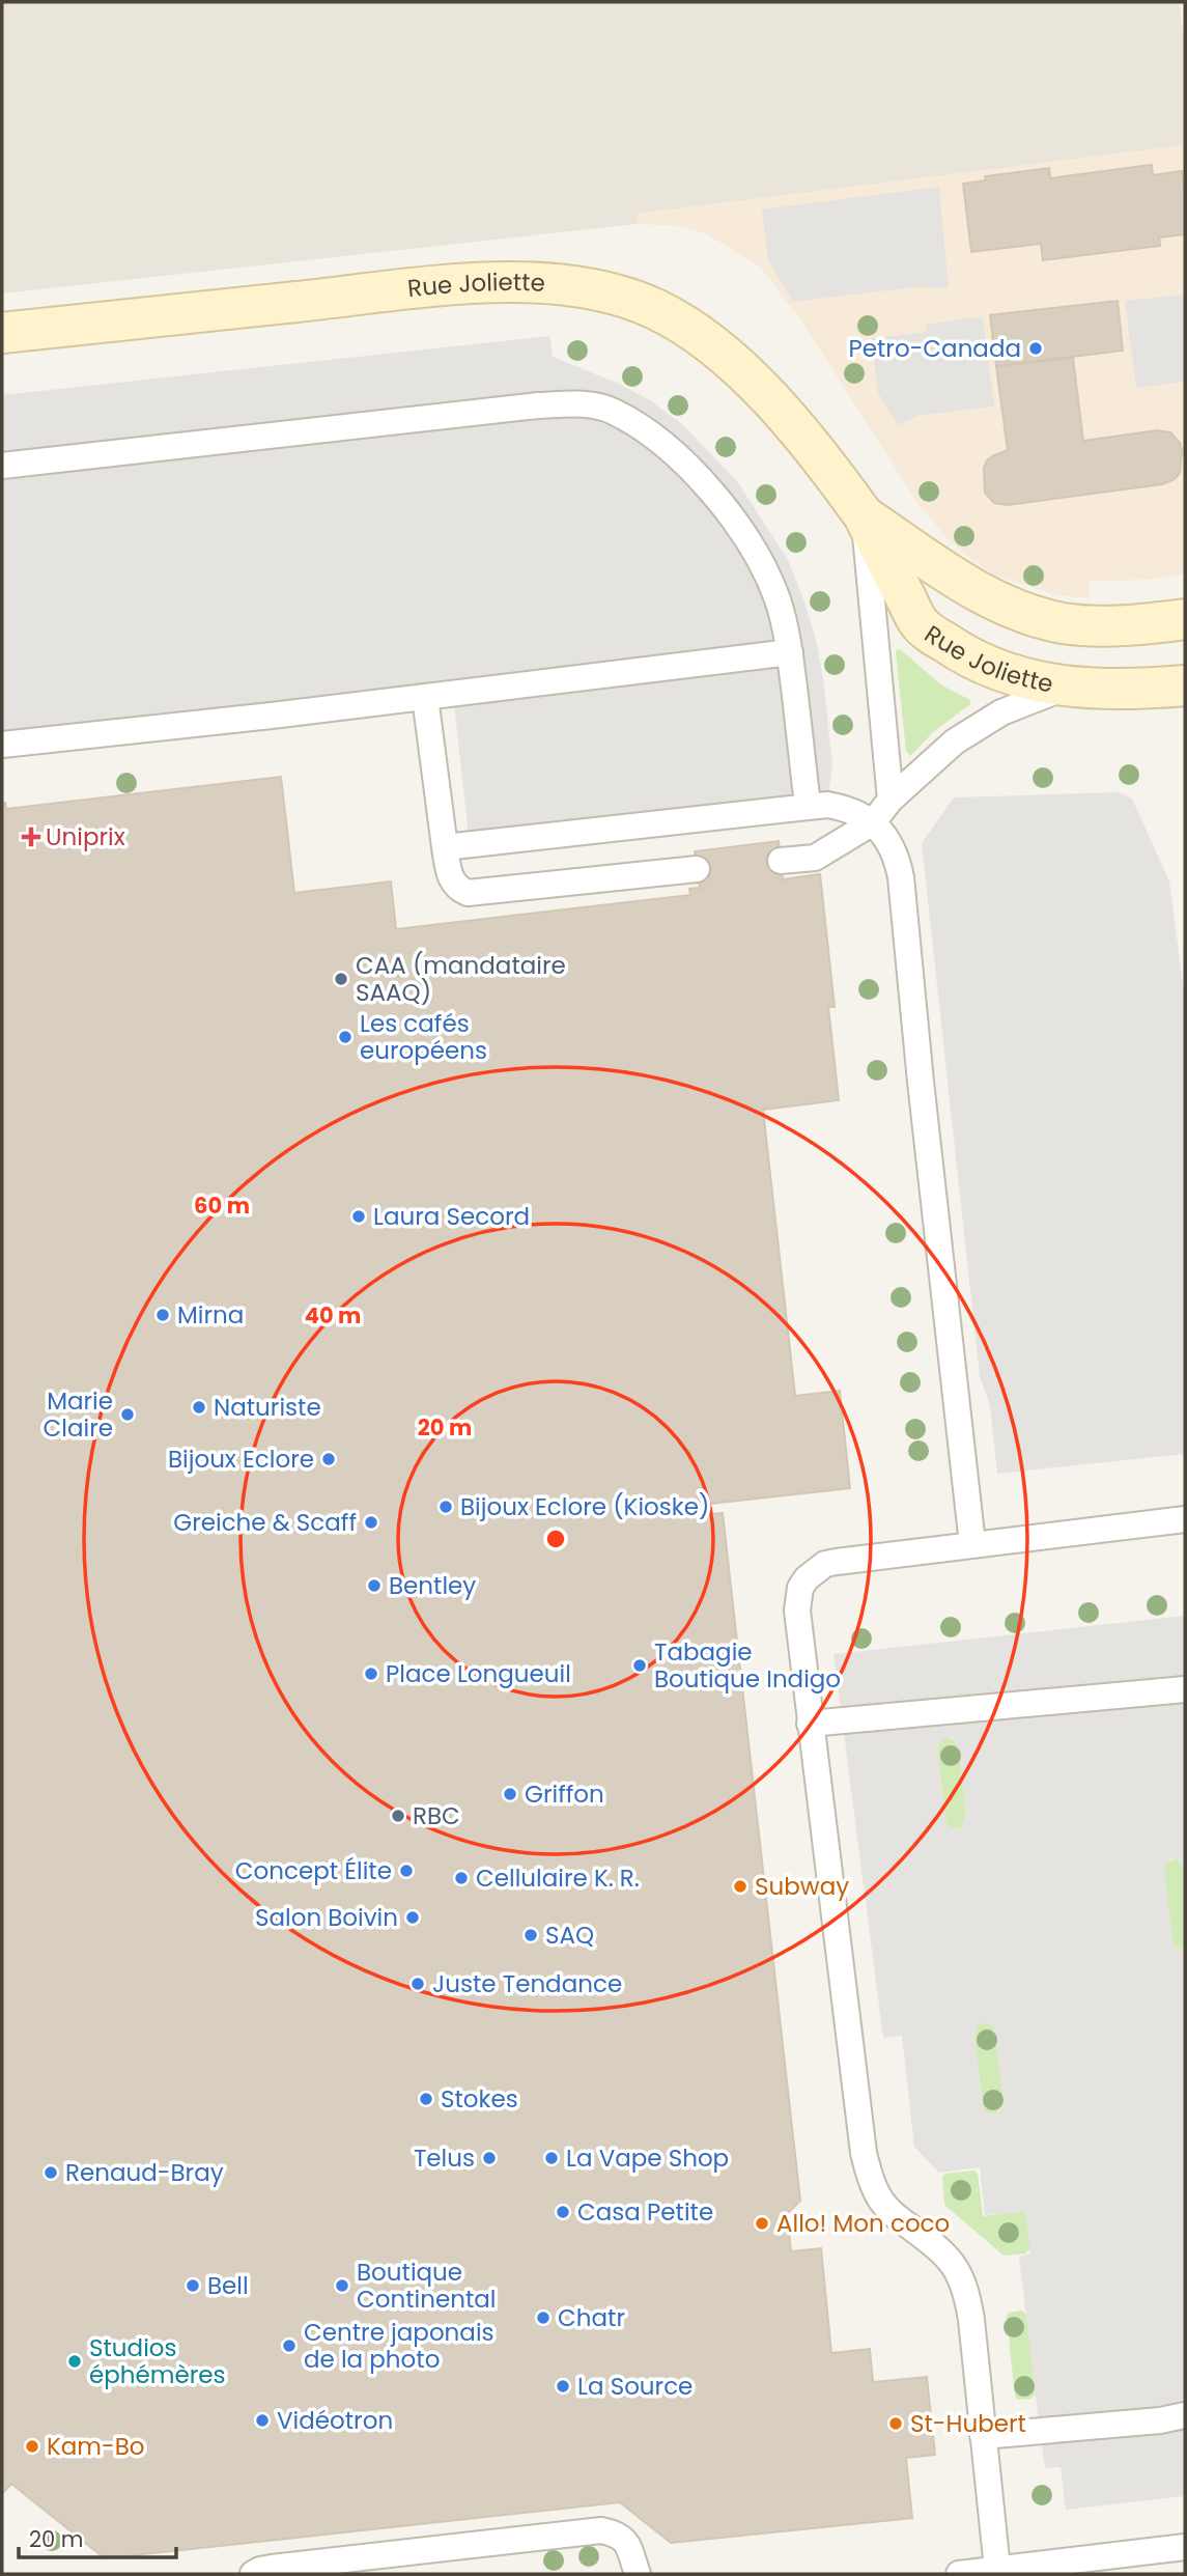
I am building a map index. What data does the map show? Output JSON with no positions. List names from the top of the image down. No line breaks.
{"streets":{"street":["Rue Joliette"]},"places":{"other":["Petro-Canada","CAA (mandataire SAAQ)","Les cafés européens","Laura Secord","Mirna","Naturiste","Marie Claire","Bijoux Eclore","Bijoux Eclore (Kioske)","Greiche & Scaff","Bentley","Tabagie Boutique Indigo","Place Longueuil","Griffon","RBC","Concept Élite","Cellulaire K. R.","Subway","Salon Boivin","SAQ","Juste Tendance","Stokes","Telus","La Vape Shop","Renaud-Bray","Casa Petite","Allo! Mon coco","Bell","Boutique Continental","Chatr","Centre japonais de la photo","Studios éphémères","La Source","Vidéotron","St-Hubert","Kam-Bo"],"health":["Uniprix"]},"scale_bar":"20 m","rings":["60 m","40 m","20 m"]}
